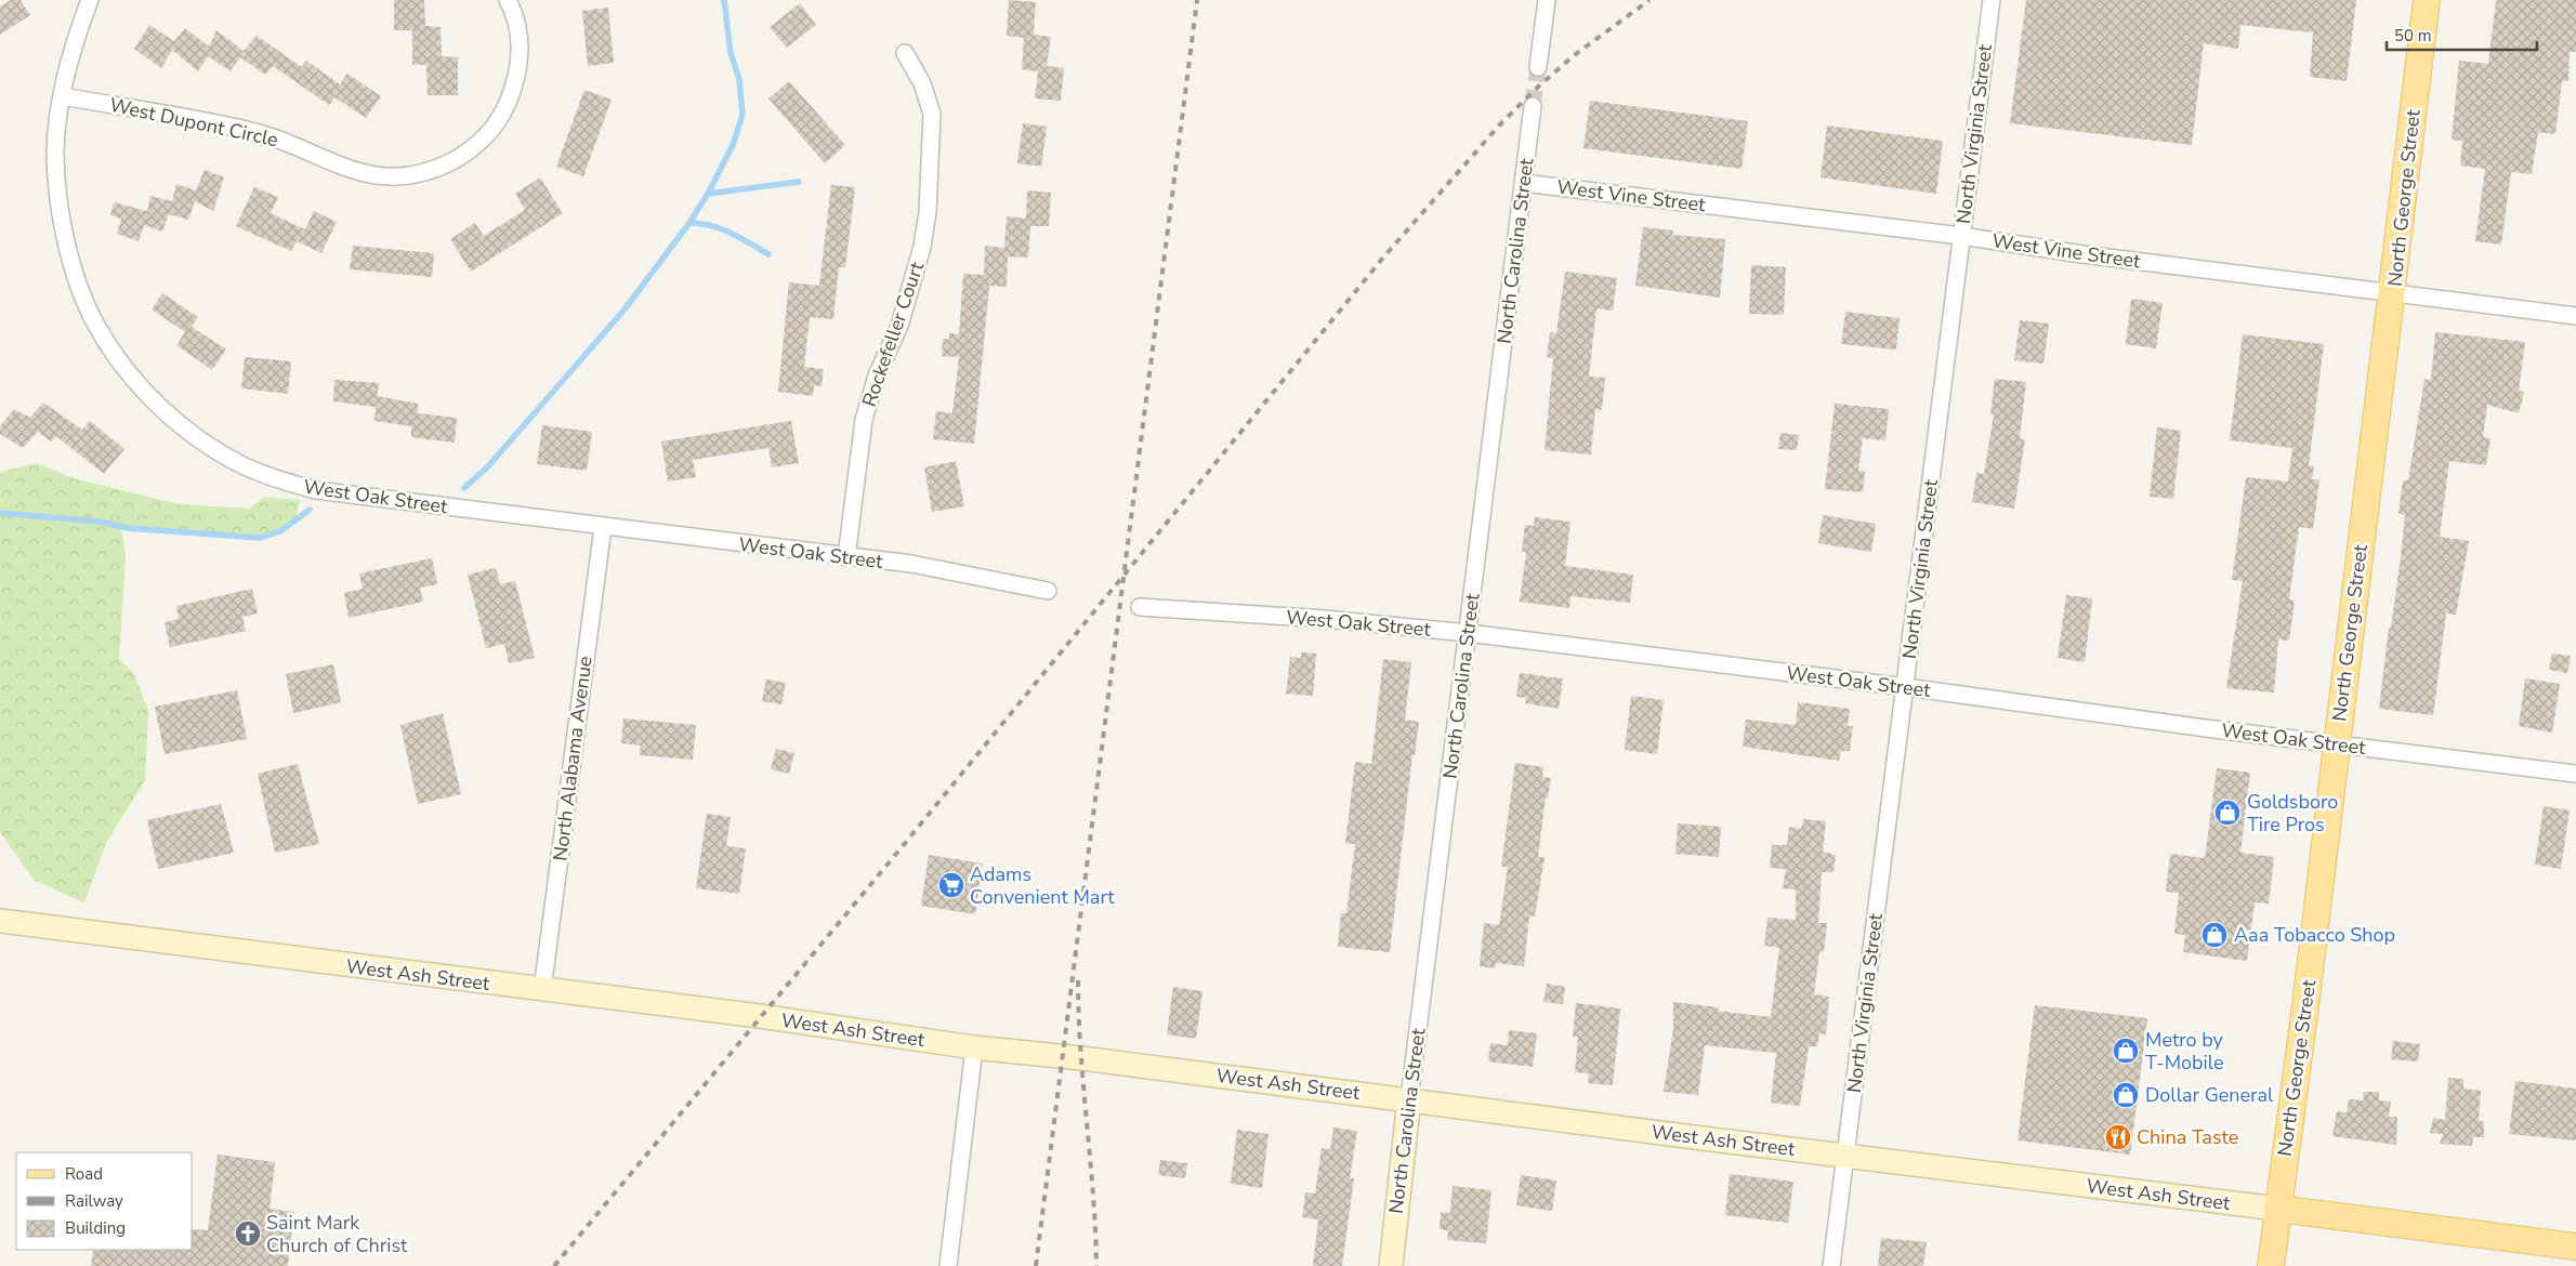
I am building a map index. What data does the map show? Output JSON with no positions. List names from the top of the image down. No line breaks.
{"streets":{"main road":["North George Street","North Carolina Street","West Ash Street"],"street":["West Dupont Circle","North Virginia Street","West Vine Street","Rockefeller Court","West Oak Street","North Alabama Avenue"]},"crossings":[["West Dupont Circle","West Oak Street"],["North Virginia Street","West Vine Street"],["North Virginia Street","West Oak Street"],["North Virginia Street","West Ash Street"],["West Vine Street","North George Street"],["West Vine Street","North Carolina Street"],["North George Street","West Oak Street"],["North George Street","West Ash Street"],["North Carolina Street","West Oak Street"],["North Carolina Street","West Ash Street"],["Rockefeller Court","West Oak Street"],["West Oak Street","North Alabama Avenue"],["North Alabama Avenue","West Ash Street"]],"places":{"shop":["Goldsboro Tire Pros","Aaa Tobacco Shop","Metro by T-Mobile","Dollar General"],"supermarket":["Adams Convenient Mart"],"restaurant":["China Taste"],"church":["Saint Mark Church of Christ"]},"legend":["Road","Railway","Building"],"scale_bar":"50 m"}
